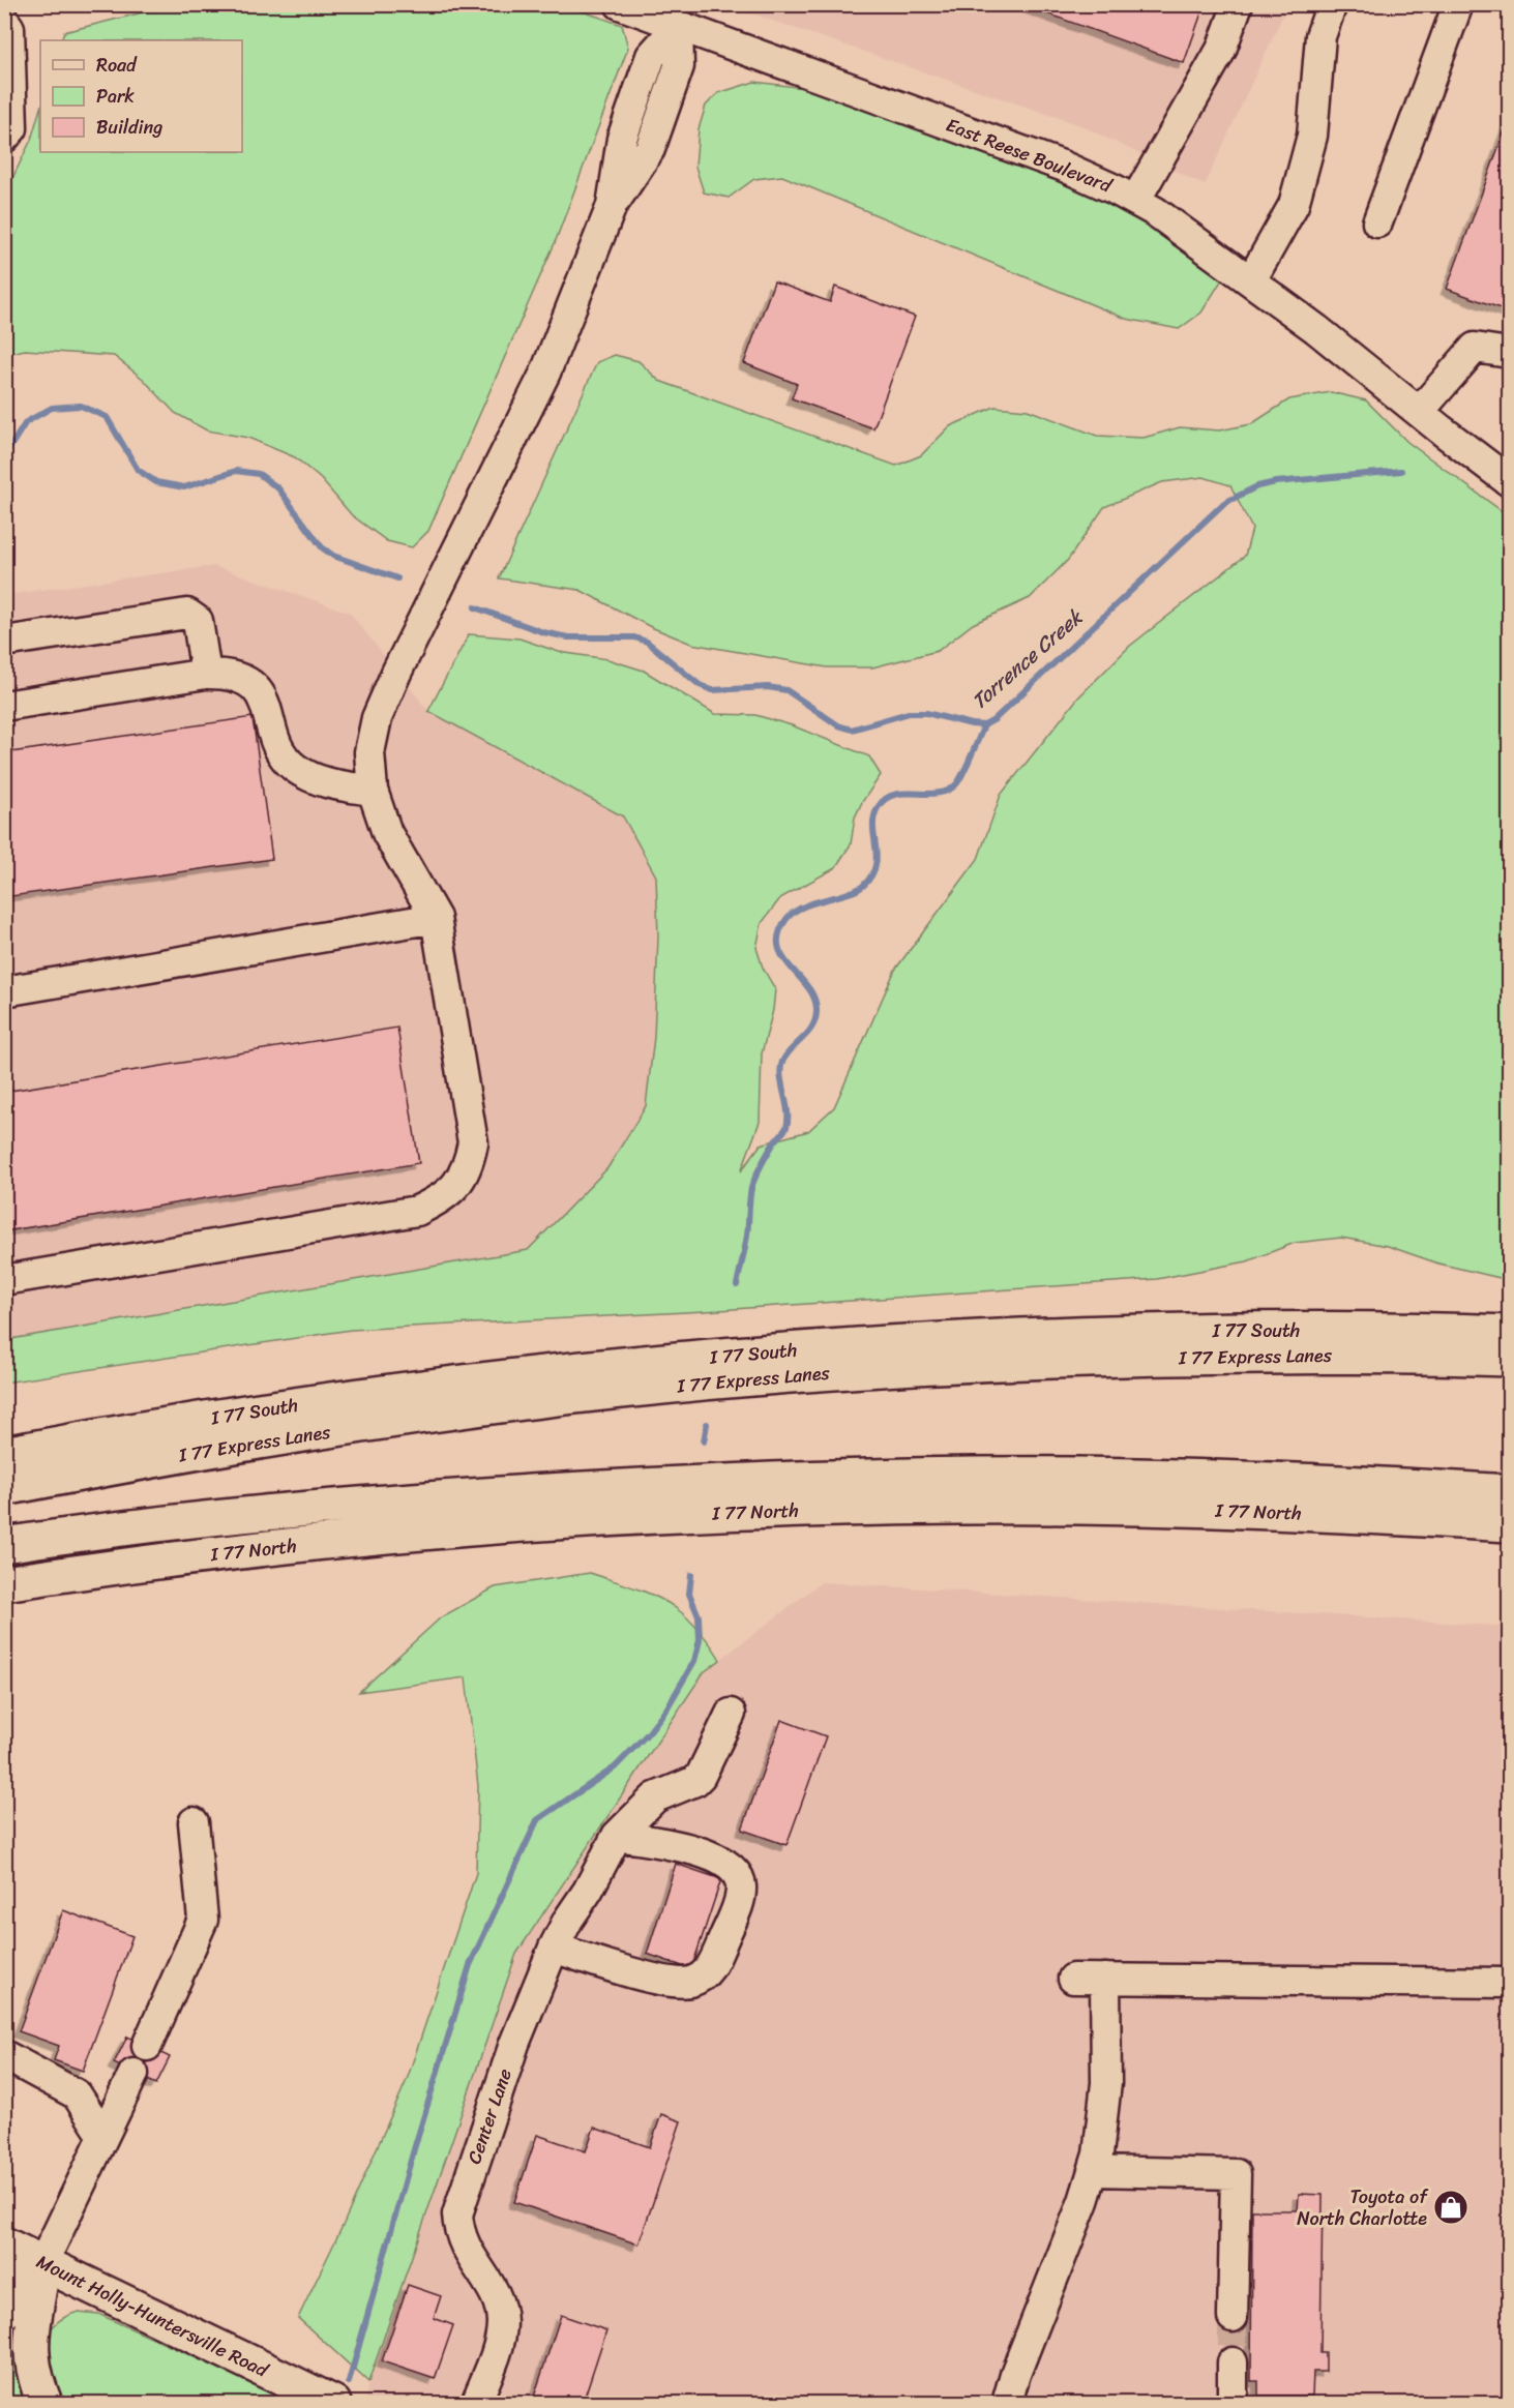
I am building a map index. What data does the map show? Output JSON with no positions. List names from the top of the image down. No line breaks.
{"streets":{"main road":["I 77 South","I 77 Express Lanes","I 77 North","Mount Holly-Huntersville Road"],"street":["East Reese Boulevard","Center Lane"]},"water":["Torrence Creek"],"places":{"shop":["Toyota of North Charlotte"]},"legend":["Road","Park","Building"]}
